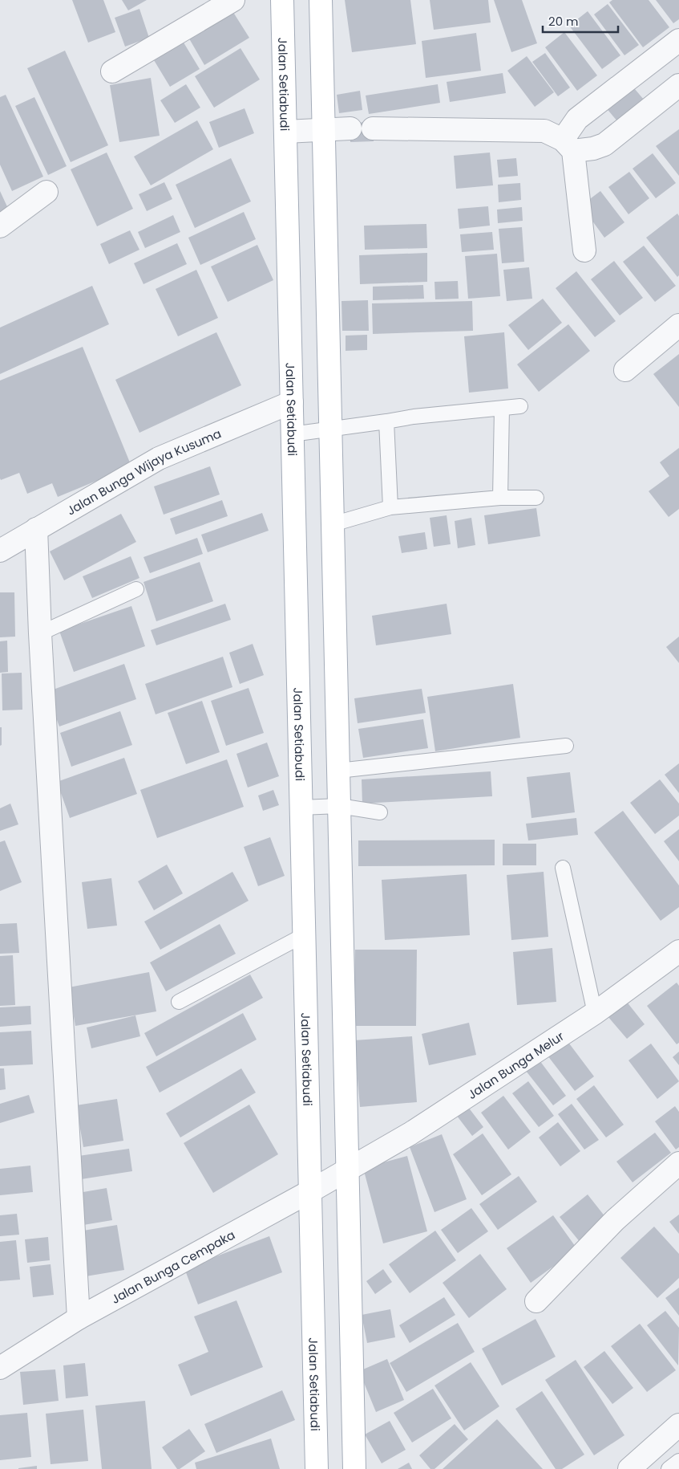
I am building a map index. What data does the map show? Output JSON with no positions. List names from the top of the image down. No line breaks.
{"streets":{"main road":["Jalan Setiabudi"],"street":["Jalan Bunga Wijaya Kusuma","Jalan Bunga Melur","Jalan Bunga Cempaka"]},"crossings":[["Jalan Setiabudi","Jalan Bunga Wijaya Kusuma"],["Jalan Setiabudi","Jalan Bunga Cempaka"],["Jalan Bunga Melur","Jalan Bunga Cempaka"]],"scale_bar":"20 m"}
